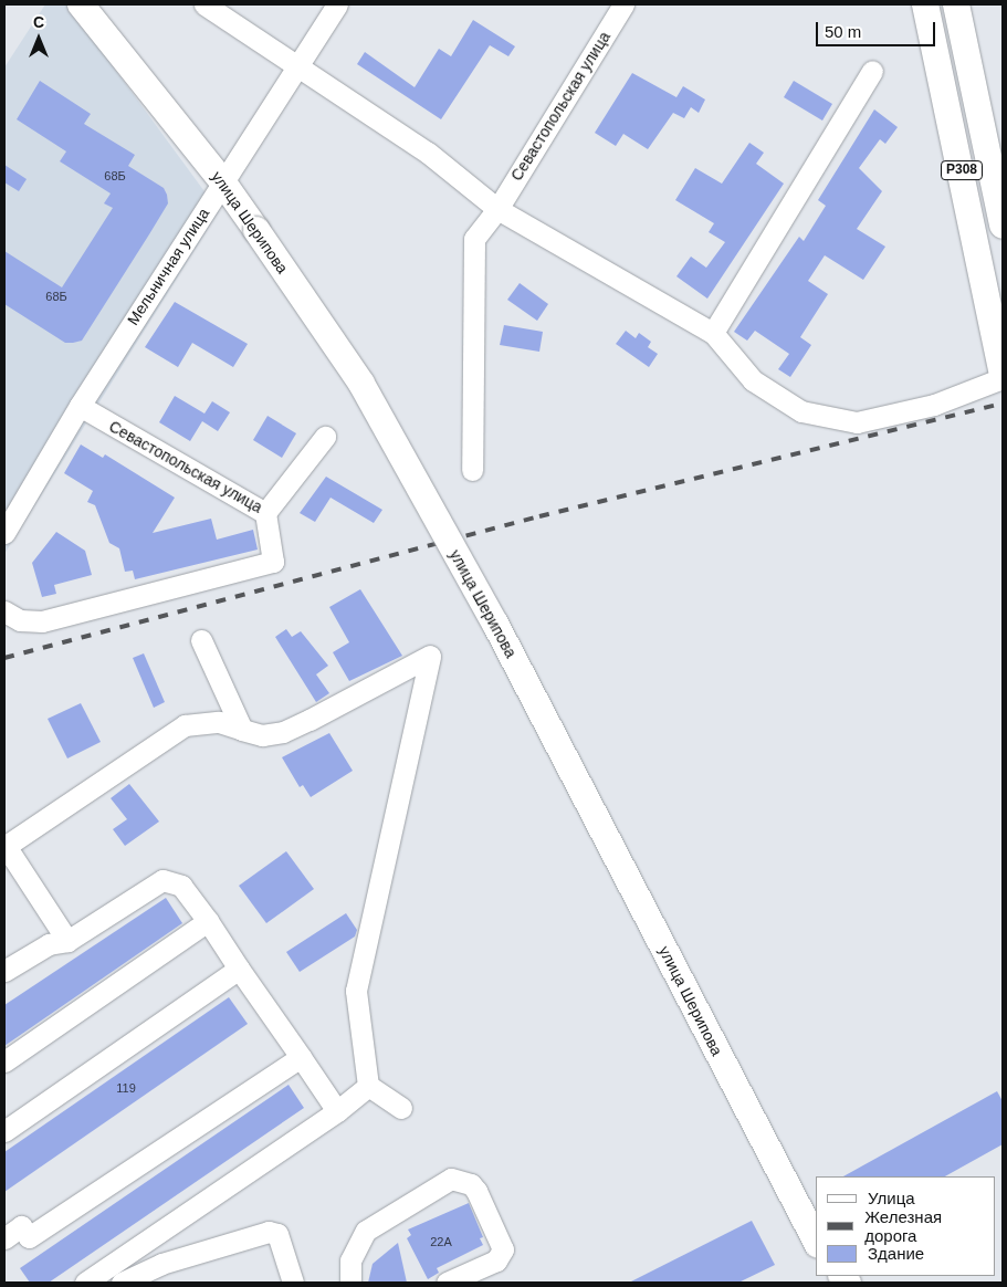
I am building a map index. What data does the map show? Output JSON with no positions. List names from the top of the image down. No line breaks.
{"streets":{"main road":["P308","улица Шерипова"],"street":["Севастопольская улица","Мельничная улица"]},"crossings":[["Севастопольская улица","Мельничная улица"],["улица Шерипова","Мельничная улица"]],"house_numbers":["68Б","68Б","119","22А"],"legend":["Улица","Железная дорога","Здание"],"scale_bar":"50 m","north":"top"}
